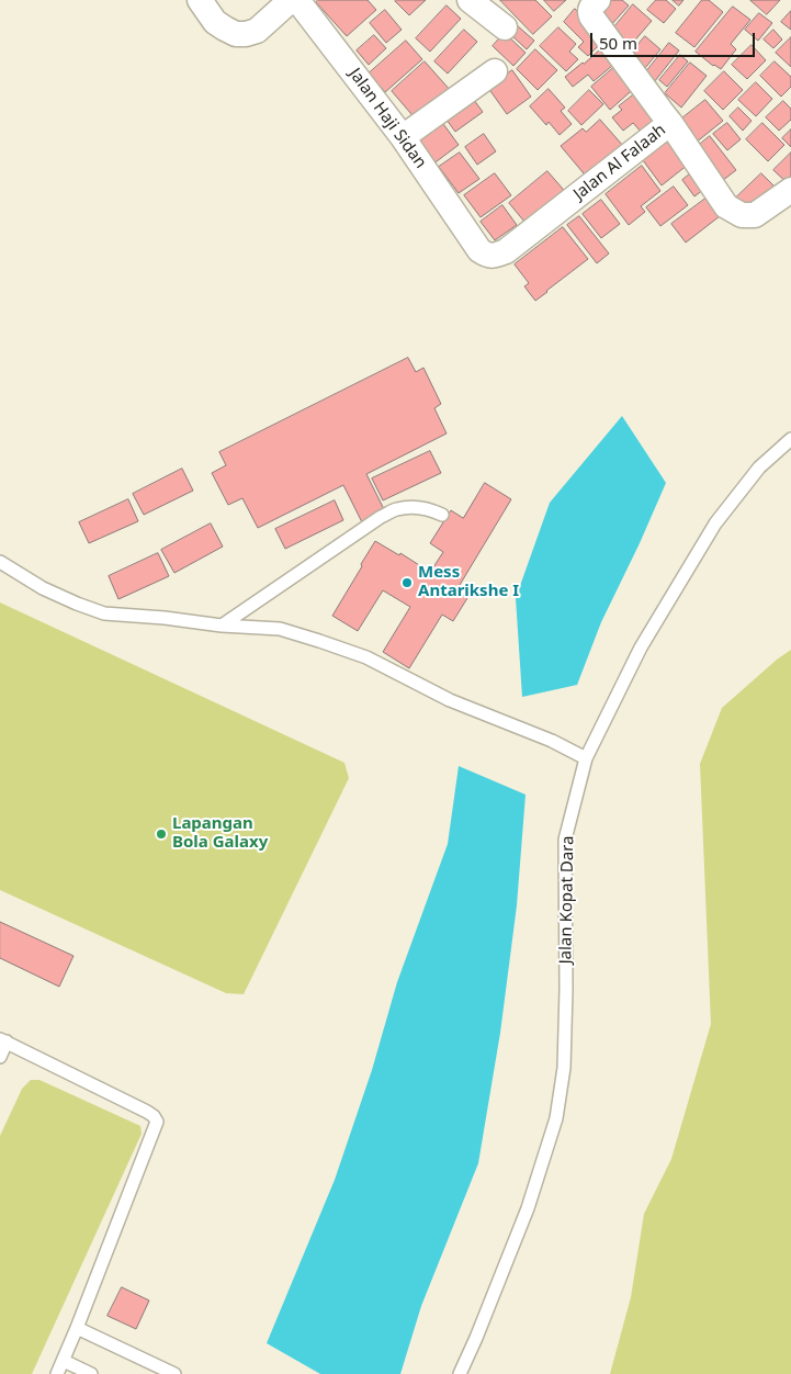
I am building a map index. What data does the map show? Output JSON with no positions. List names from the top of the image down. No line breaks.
{"streets":{"street":["Jalan Haji Sidan","Jalan Al Falaah"],"lane":["Jalan Kopat Dara"]},"crossings":[["Jalan Haji Sidan","Jalan Al Falaah"]],"places":["Mess Antarikshe I","Lapangan Bola Galaxy"],"scale_bar":"50 m"}
